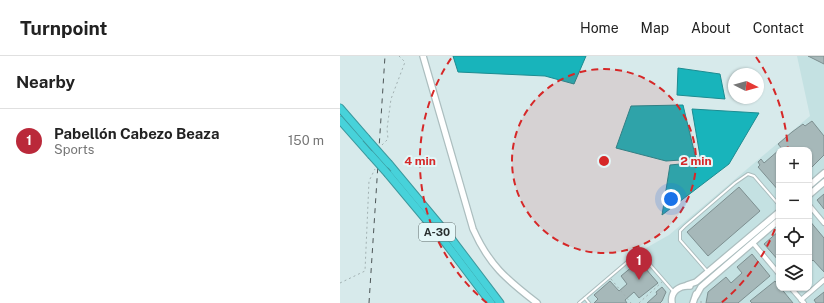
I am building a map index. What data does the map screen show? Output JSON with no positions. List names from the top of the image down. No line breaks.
{"streets":{"highway":["A-30"]},"north":"right","page":{"header":"Turnpoint","nav":["Home","Map","About","Contact"],"heading":"Nearby","list":[{"mark":"1","name":"Pabellón Cabezo Beaza","note":"Sports","value":"150 m"}],"map_buttons":["+","−"],"pins":"1"},"rings":["2 min","4 min"]}
